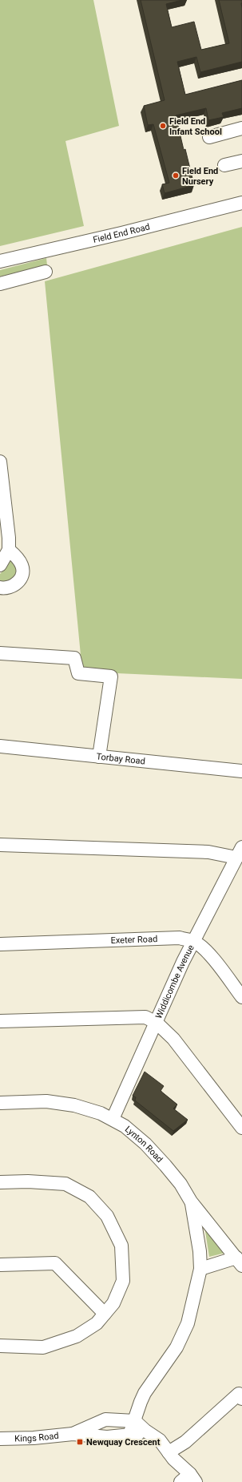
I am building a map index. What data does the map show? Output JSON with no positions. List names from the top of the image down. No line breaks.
{"streets":{"street":["Field End Road","Torbay Road","Exeter Road","Widdicombe Avenue","Lynton Road","Kings Road"]},"crossings":[["Exeter Road","Widdicombe Avenue"],["Widdicombe Avenue","Lynton Road"]],"places":{"other":["Field End Infant School","Field End Nursery"],"transit":["Newquay Crescent"]}}
